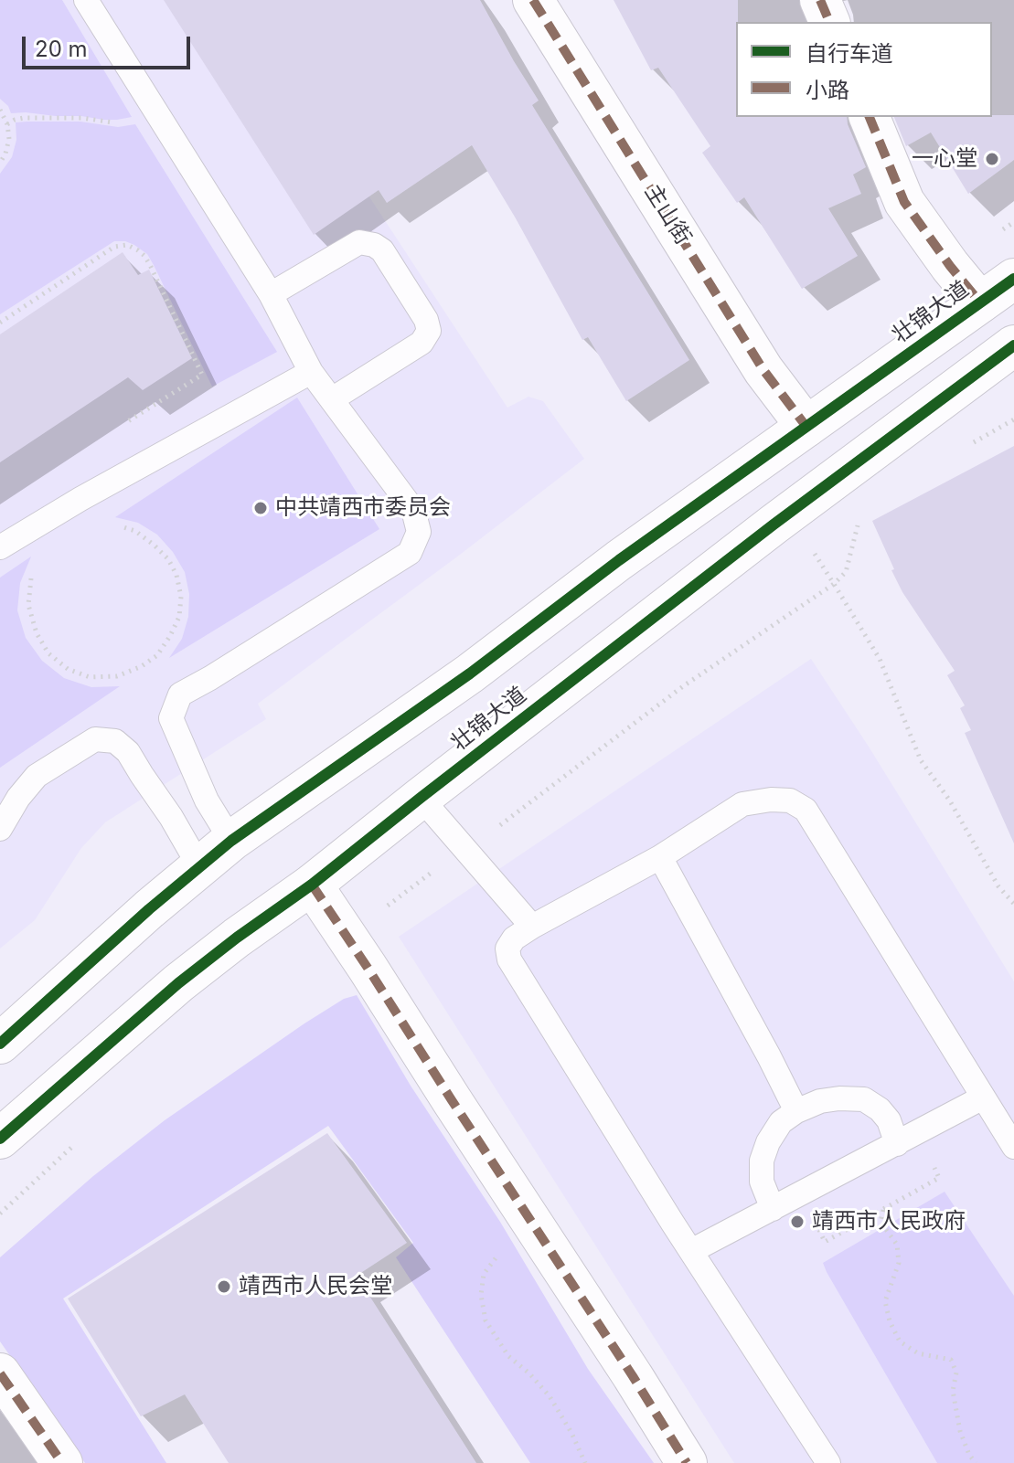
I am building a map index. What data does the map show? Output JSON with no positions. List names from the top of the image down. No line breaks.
{"streets":{"main road":["主山街","壮锦大道"]},"crossings":[["主山街","壮锦大道"]],"places":["一心堂","中共靖西市委员会","靖西市人民政府","靖西市人民会堂"],"legend":["自行车道","小路"],"scale_bar":"20 m"}
